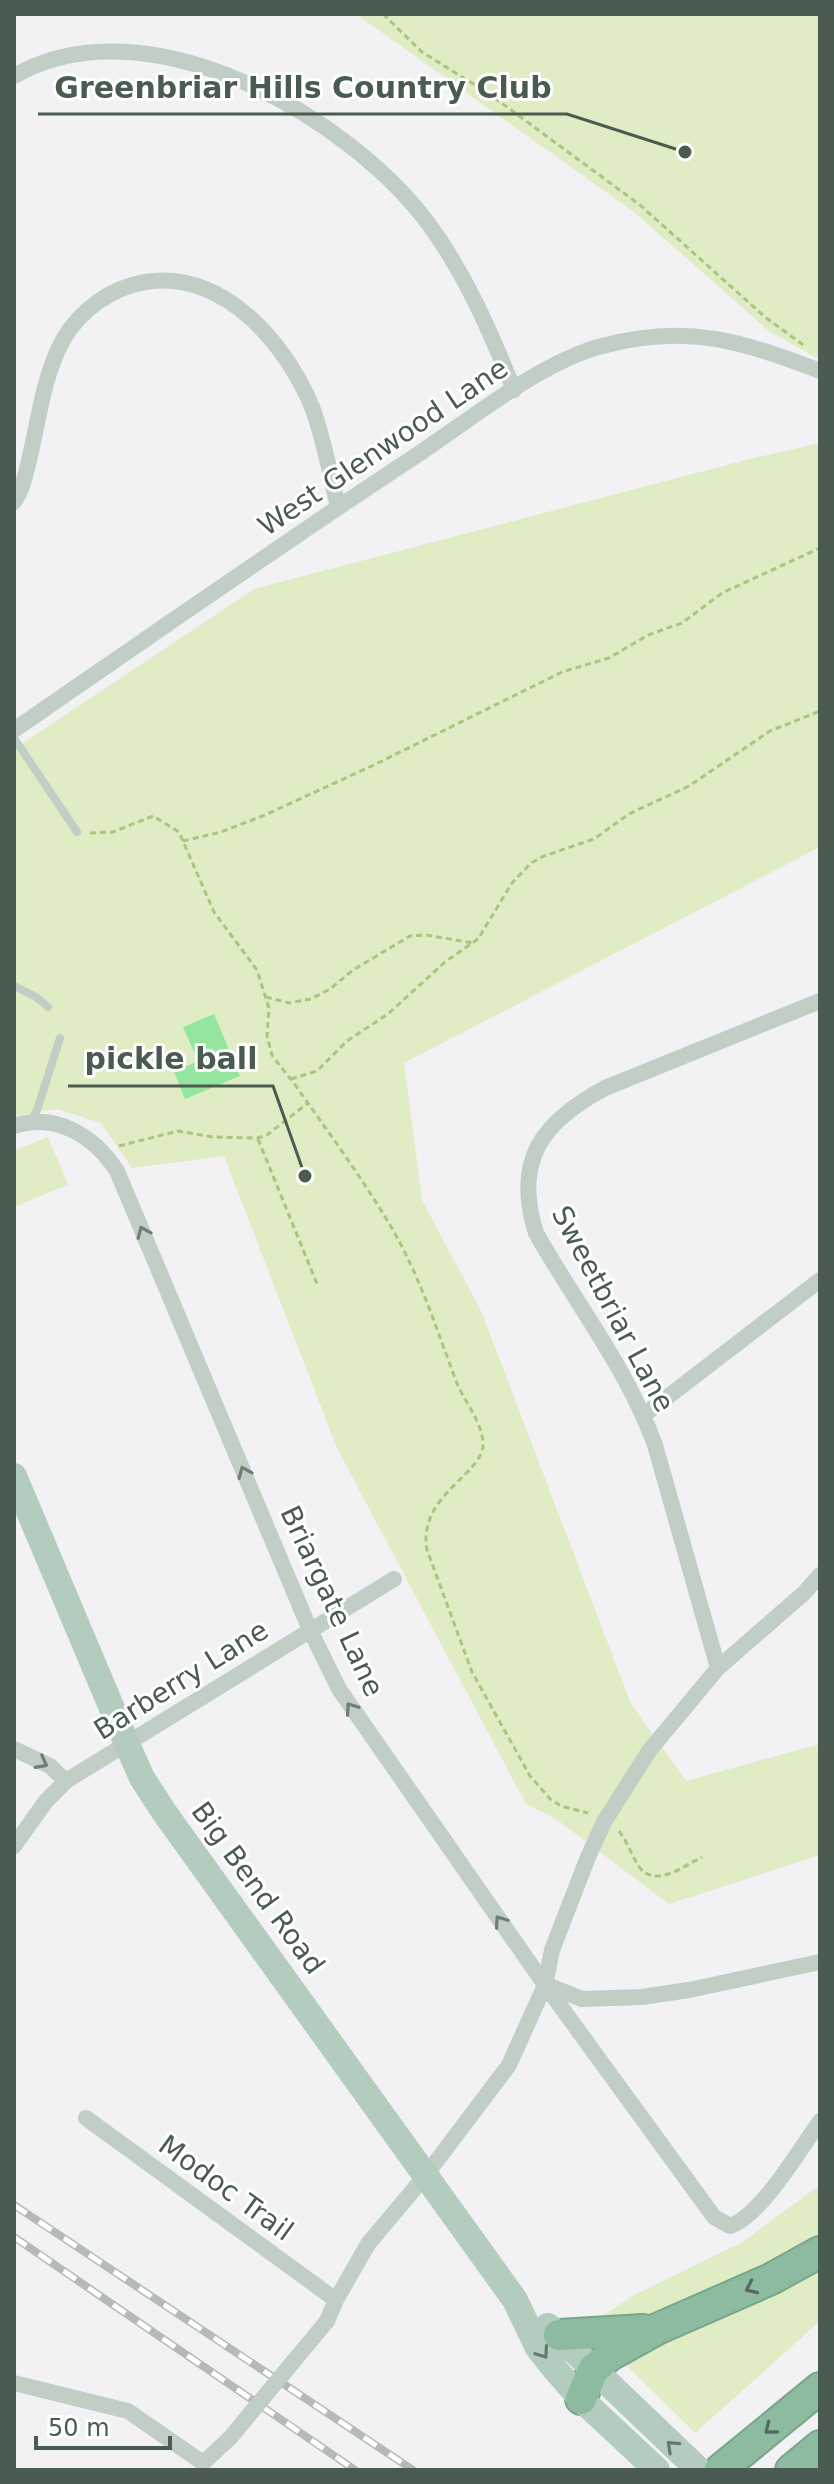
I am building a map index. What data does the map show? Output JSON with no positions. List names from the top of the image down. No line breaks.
{"streets":{"main road":["Big Bend Road"],"street":["West Glenwood Lane","Sweetbriar Lane","Briargate Lane","Barberry Lane","Modoc Trail"]},"crossings":[["Briargate Lane","Barberry Lane"],["Barberry Lane","Big Bend Road"]],"one_way":["Briargate Lane"],"places":["Greenbriar Hills Country Club","pickle ball"],"scale_bar":"50 m"}
